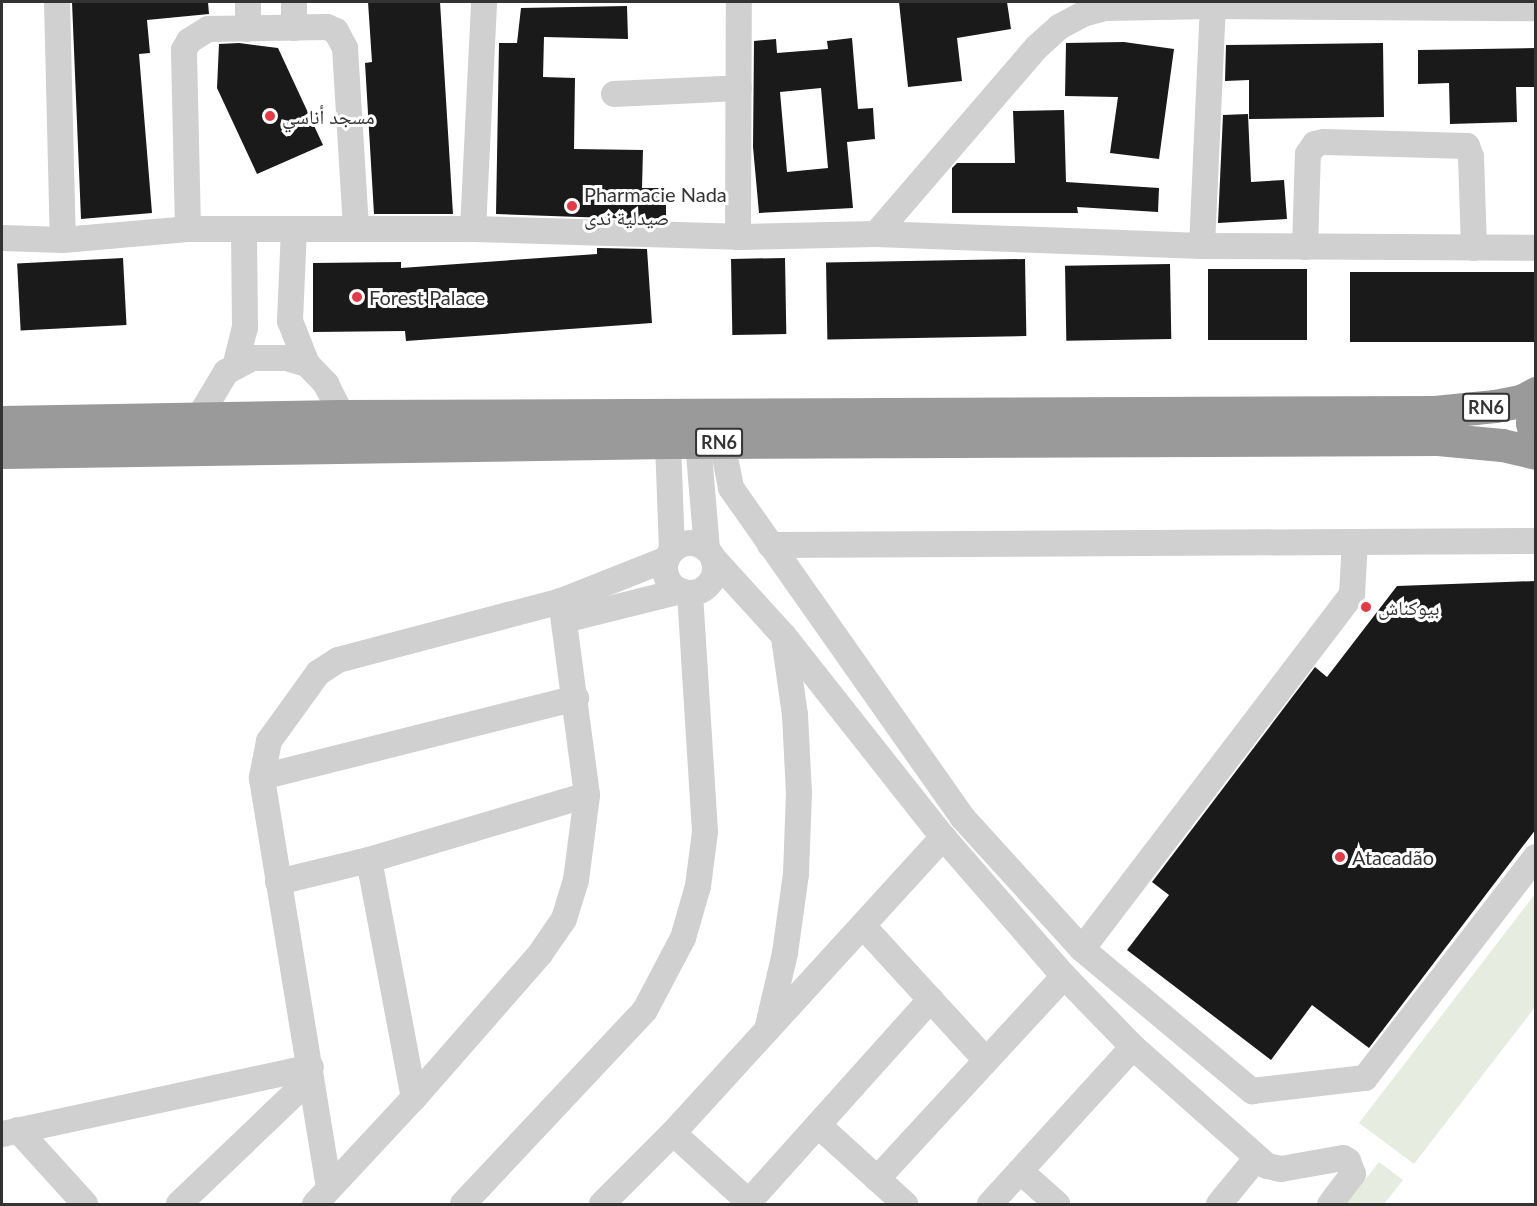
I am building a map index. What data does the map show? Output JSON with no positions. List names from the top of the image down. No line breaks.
{"streets":{"highway":["RN6"]},"places":["مسجد أناسي","Pharmacie Nada صيدلية ندى","Forest Palace","بيوكناش","Atacadão"]}
